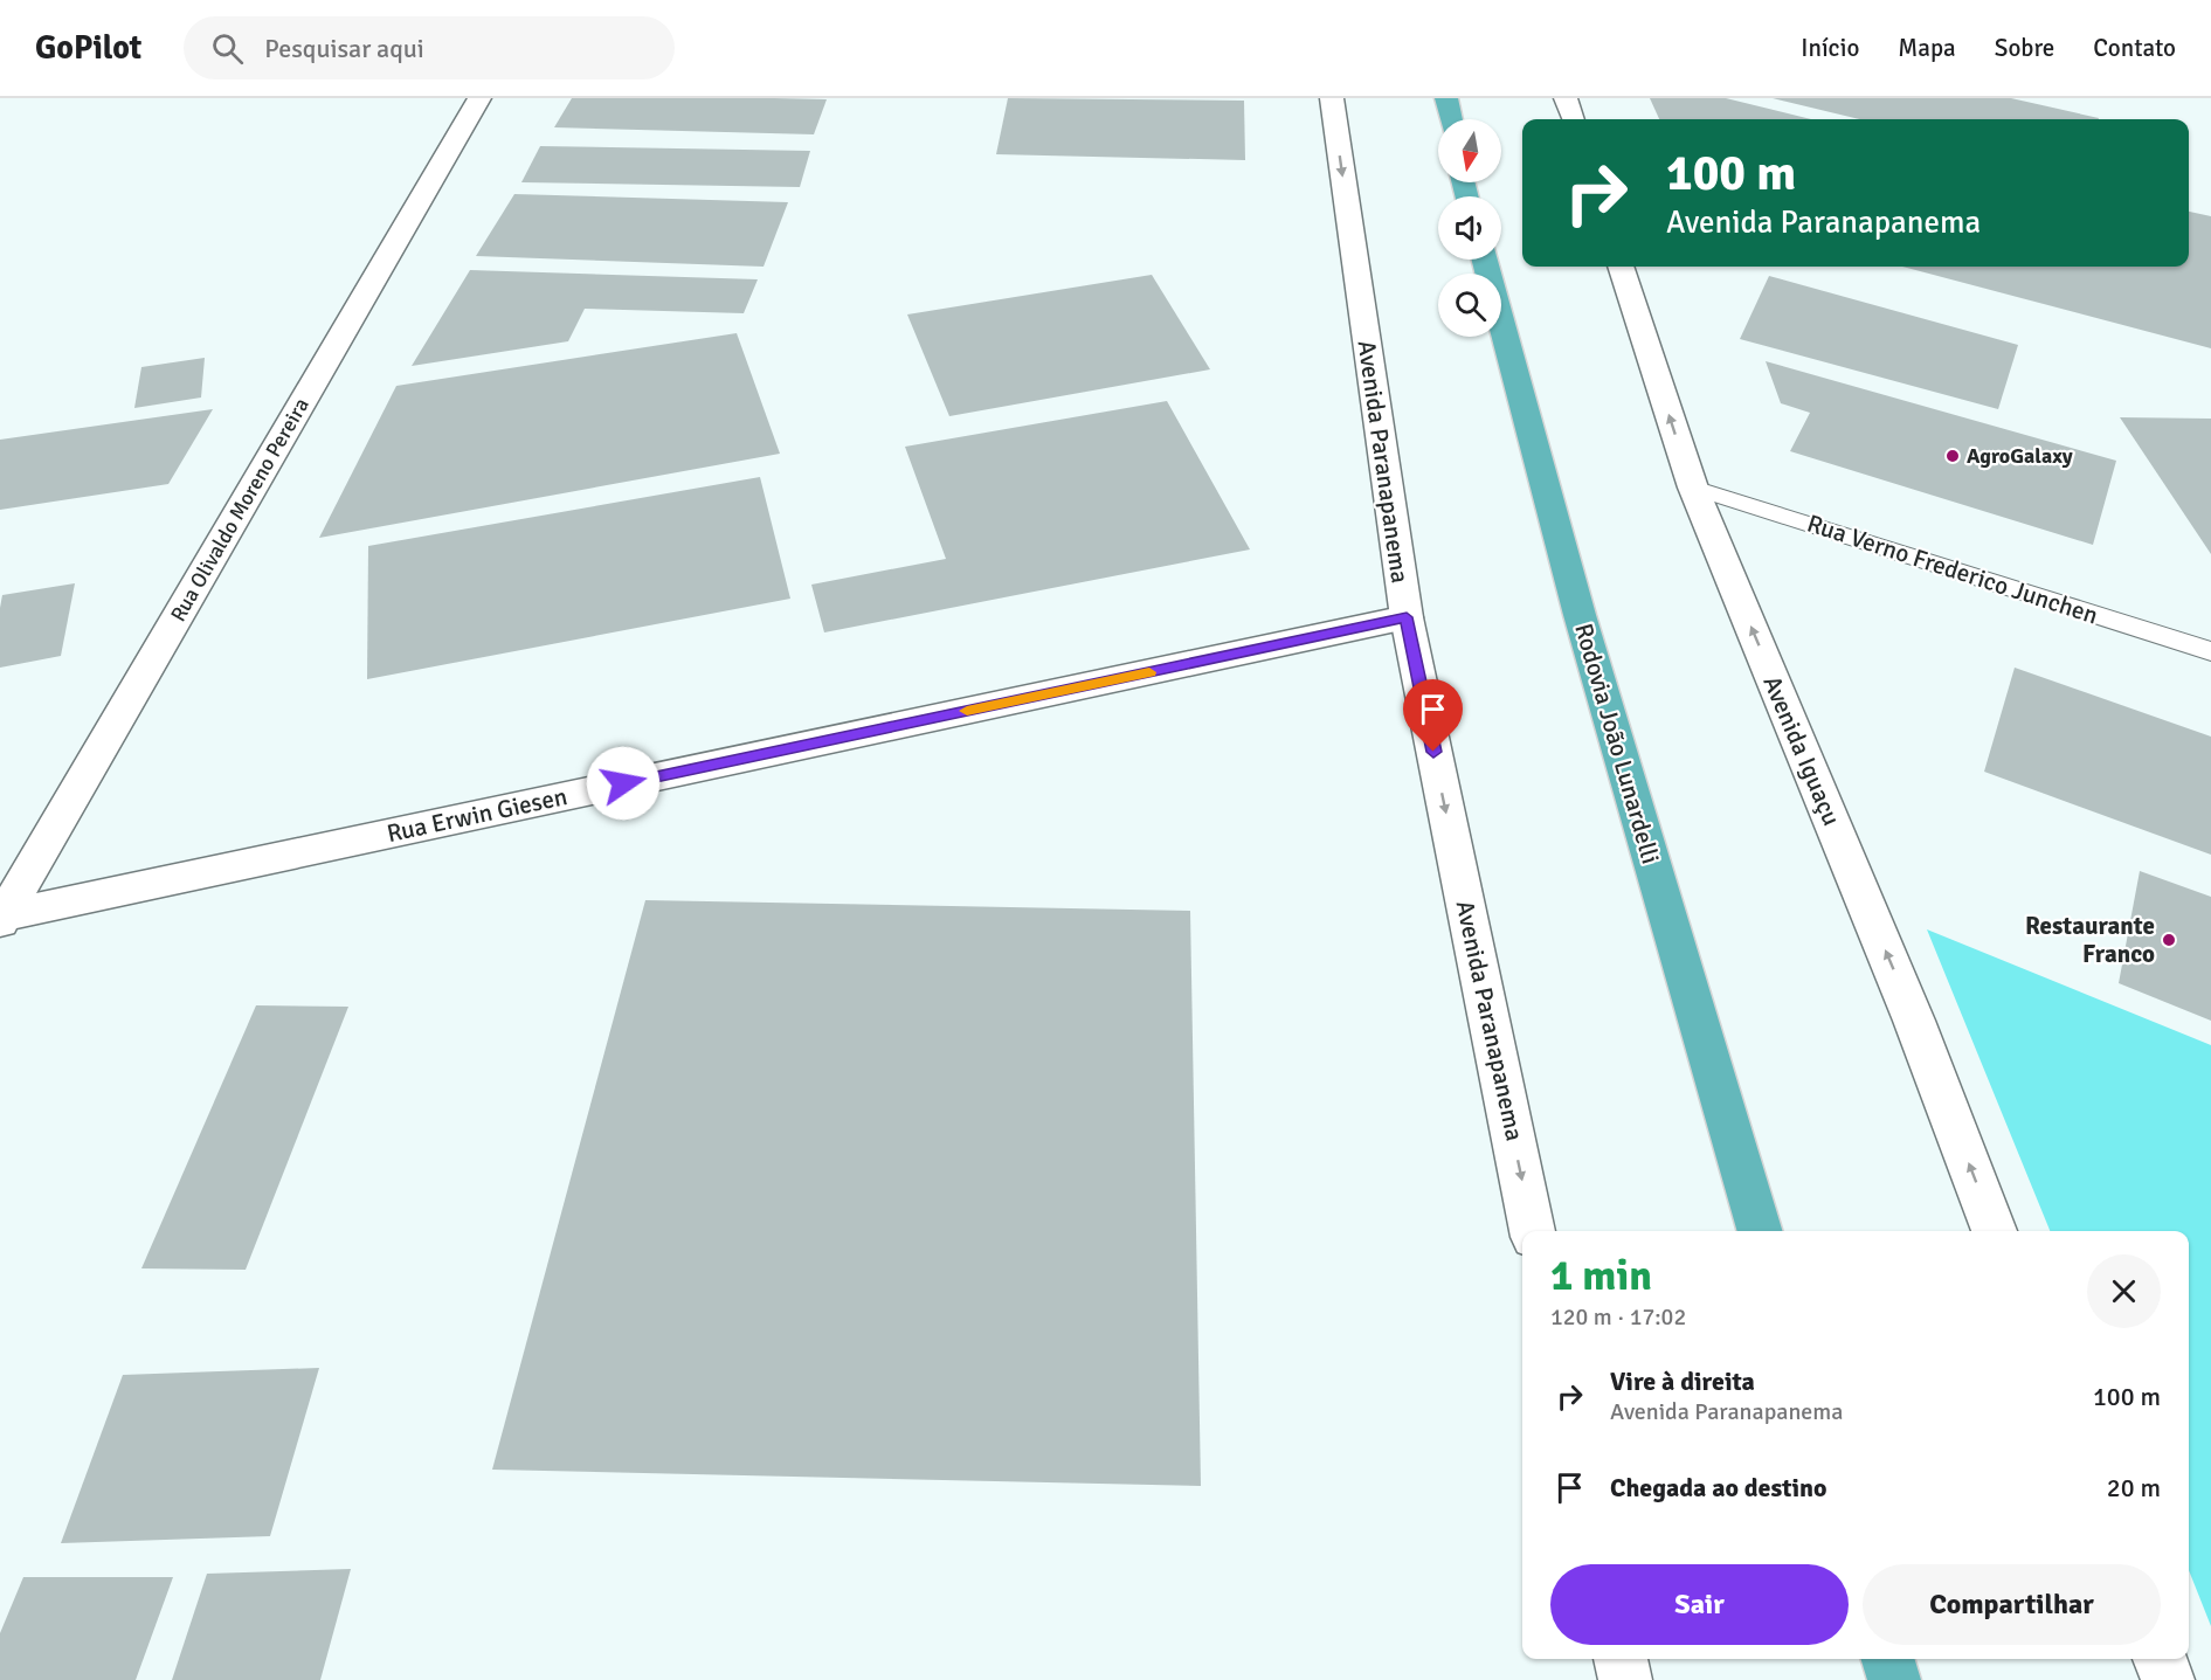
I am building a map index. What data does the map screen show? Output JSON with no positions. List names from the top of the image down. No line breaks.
{"streets":{"highway":["Rodovia João Lunardelli"],"street":["Avenida Paranapanema","Rua Olivaldo Moreno Pereira","Avenida Iguaçu","Rua Erwin Giesen"],"lane":["Rua Verno Frederico Junchen"]},"crossings":[["Avenida Paranapanema","Rua Erwin Giesen"],["Rua Olivaldo Moreno Pereira","Rua Erwin Giesen"],["Rua Verno Frederico Junchen","Avenida Iguaçu"]],"one_way":["Avenida Paranapanema","Avenida Iguaçu"],"places":["AgroGalaxy","Restaurante Franco"],"north":"bottom","page":{"header":"GoPilot","search":"Pesquisar aqui","nav":["Início","Mapa","Sobre","Contato"],"turn":["100 m","Avenida Paranapanema"],"heading":["1 min","120 m · 17:02"],"list":[{"name":"Vire à direita","note":"Avenida Paranapanema","value":"100 m"},{"name":"Chegada ao destino","value":"20 m"}],"buttons":["Sair","Compartilhar"]}}
